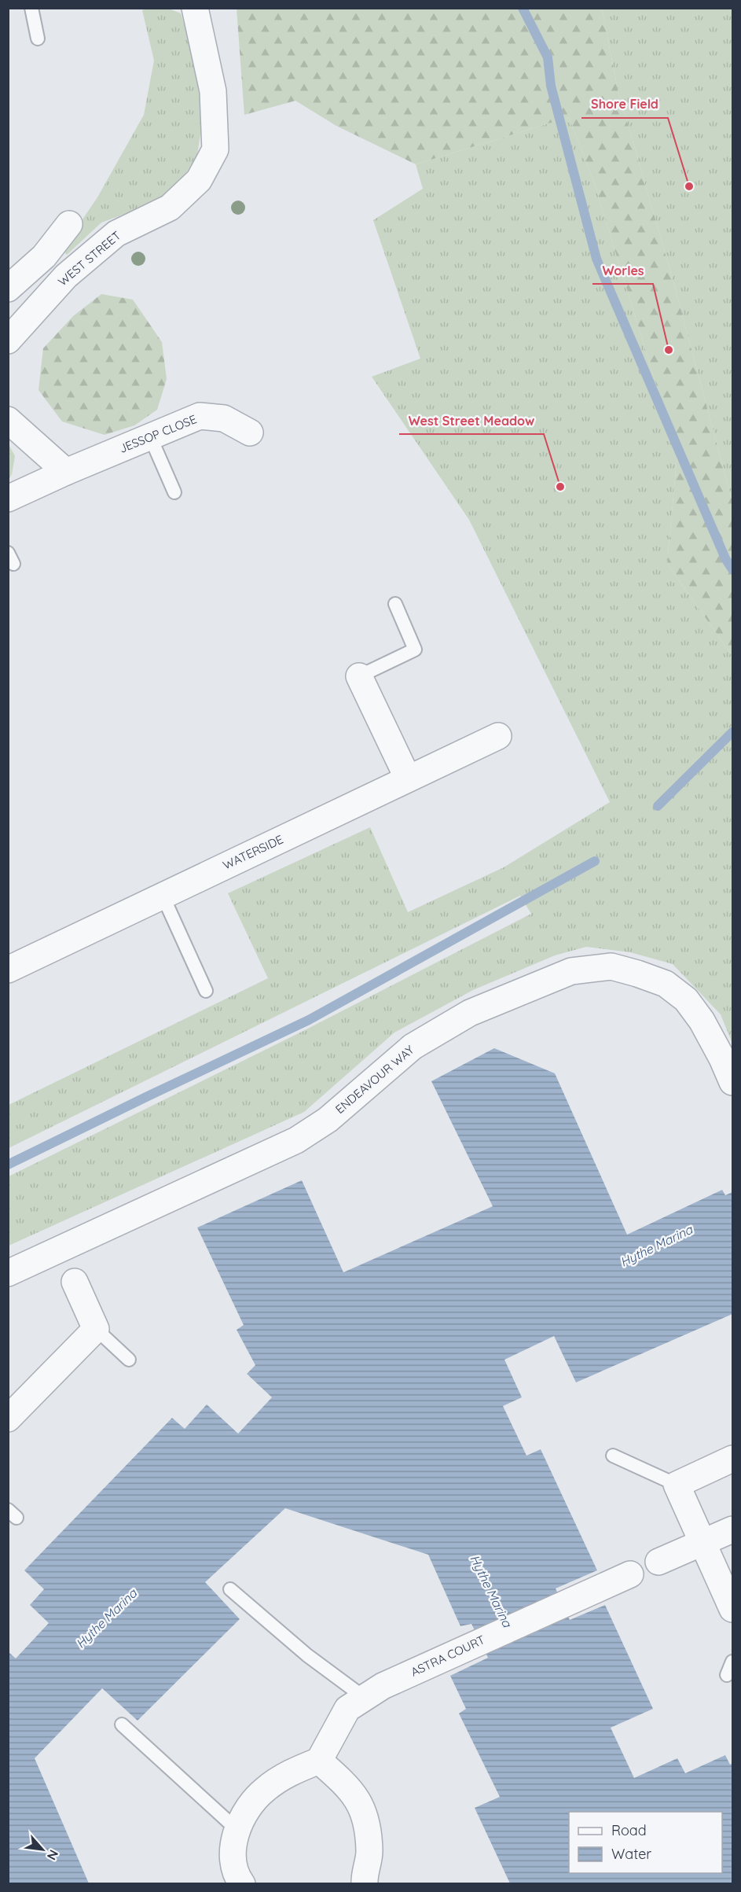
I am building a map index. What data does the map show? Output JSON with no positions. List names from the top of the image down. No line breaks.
{"streets":{"street":["WEST STREET","JESSOP CLOSE","WATERSIDE","ENDEAVOUR WAY","ASTRA COURT"]},"water":["Hythe Marina"],"places":["Shore Field","Worles","West Street Meadow"],"legend":["Road","Water"],"north":"bottom right"}
